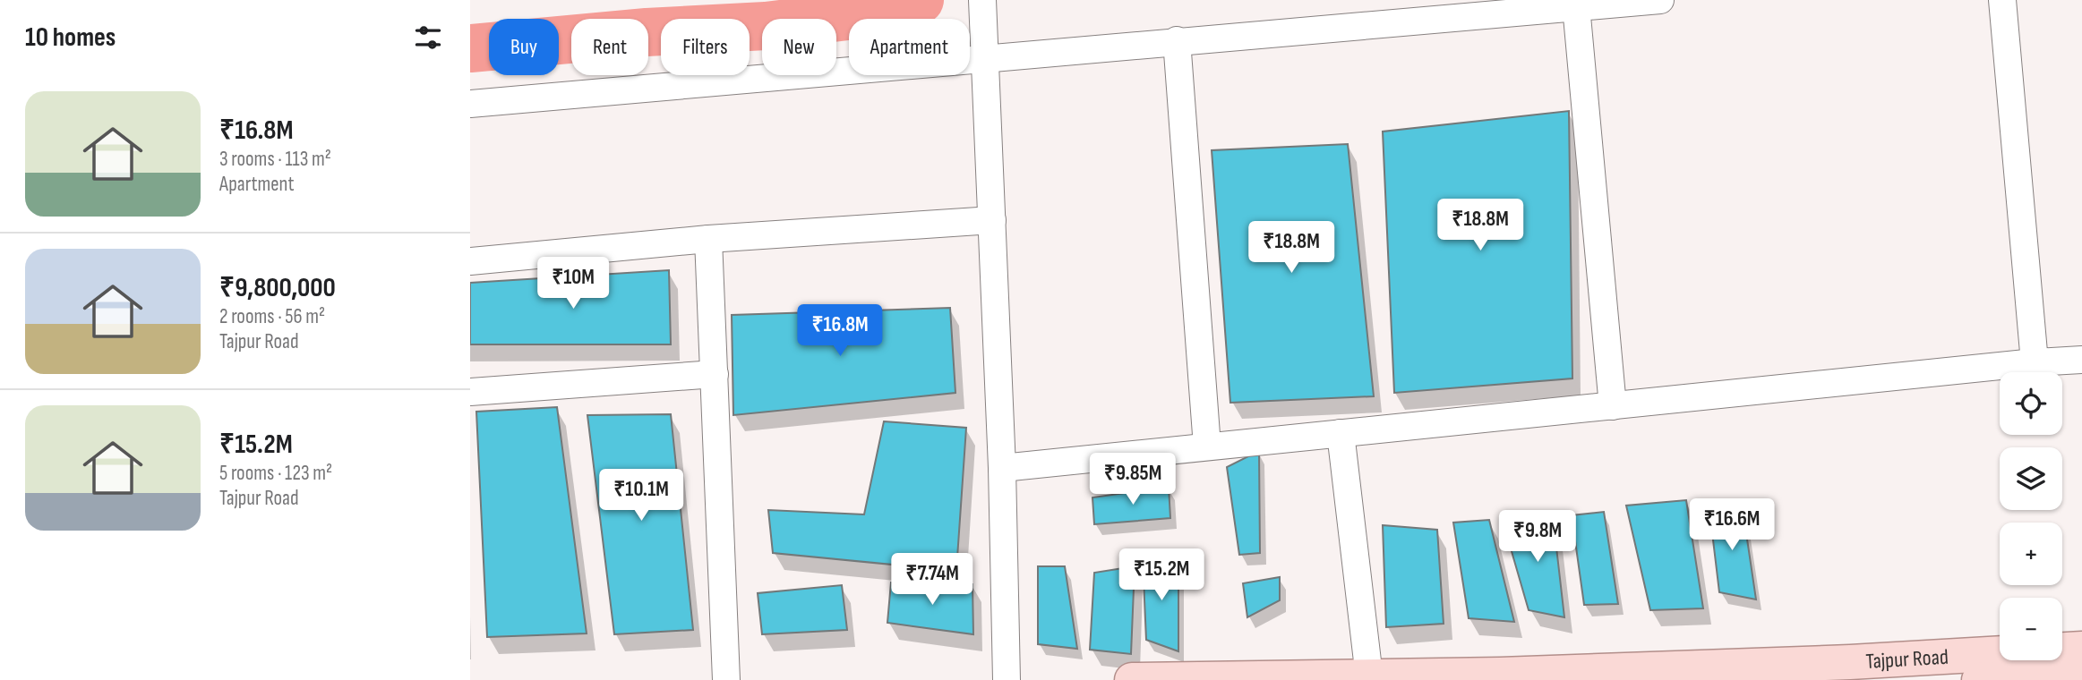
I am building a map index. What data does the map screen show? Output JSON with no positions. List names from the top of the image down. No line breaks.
{"streets":{"main road":["Tajpur Road"]},"page":{"heading":"10 homes","chip":["Buy","Rent","Filters","New","Apartment"],"list":[{"name":"₹16.8M","note":"3 rooms · 113 m² · Apartment"},{"name":"₹9,800,000","note":"2 rooms · 56 m² · Tajpur Road"},{"name":"₹15.2M","note":"5 rooms · 123 m² · Tajpur Road"}],"price":["₹18.8M","₹18.8M","₹10M","₹16.8M","₹9.85M","₹10.1M","₹16.6M","₹9.8M","₹15.2M","₹7.74M"],"map_buttons":["+","−"]}}
